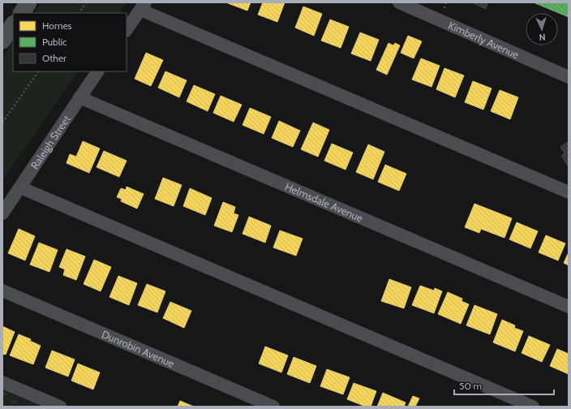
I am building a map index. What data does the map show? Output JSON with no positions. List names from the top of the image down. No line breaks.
{"streets":{"street":["Kimberly Avenue","Raleigh Street","Helmsdale Avenue","Dunrobin Avenue"]},"crossings":[["Raleigh Street","Helmsdale Avenue"]],"legend":["Homes","Public","Other"],"scale_bar":"50 m","north":"bottom"}
